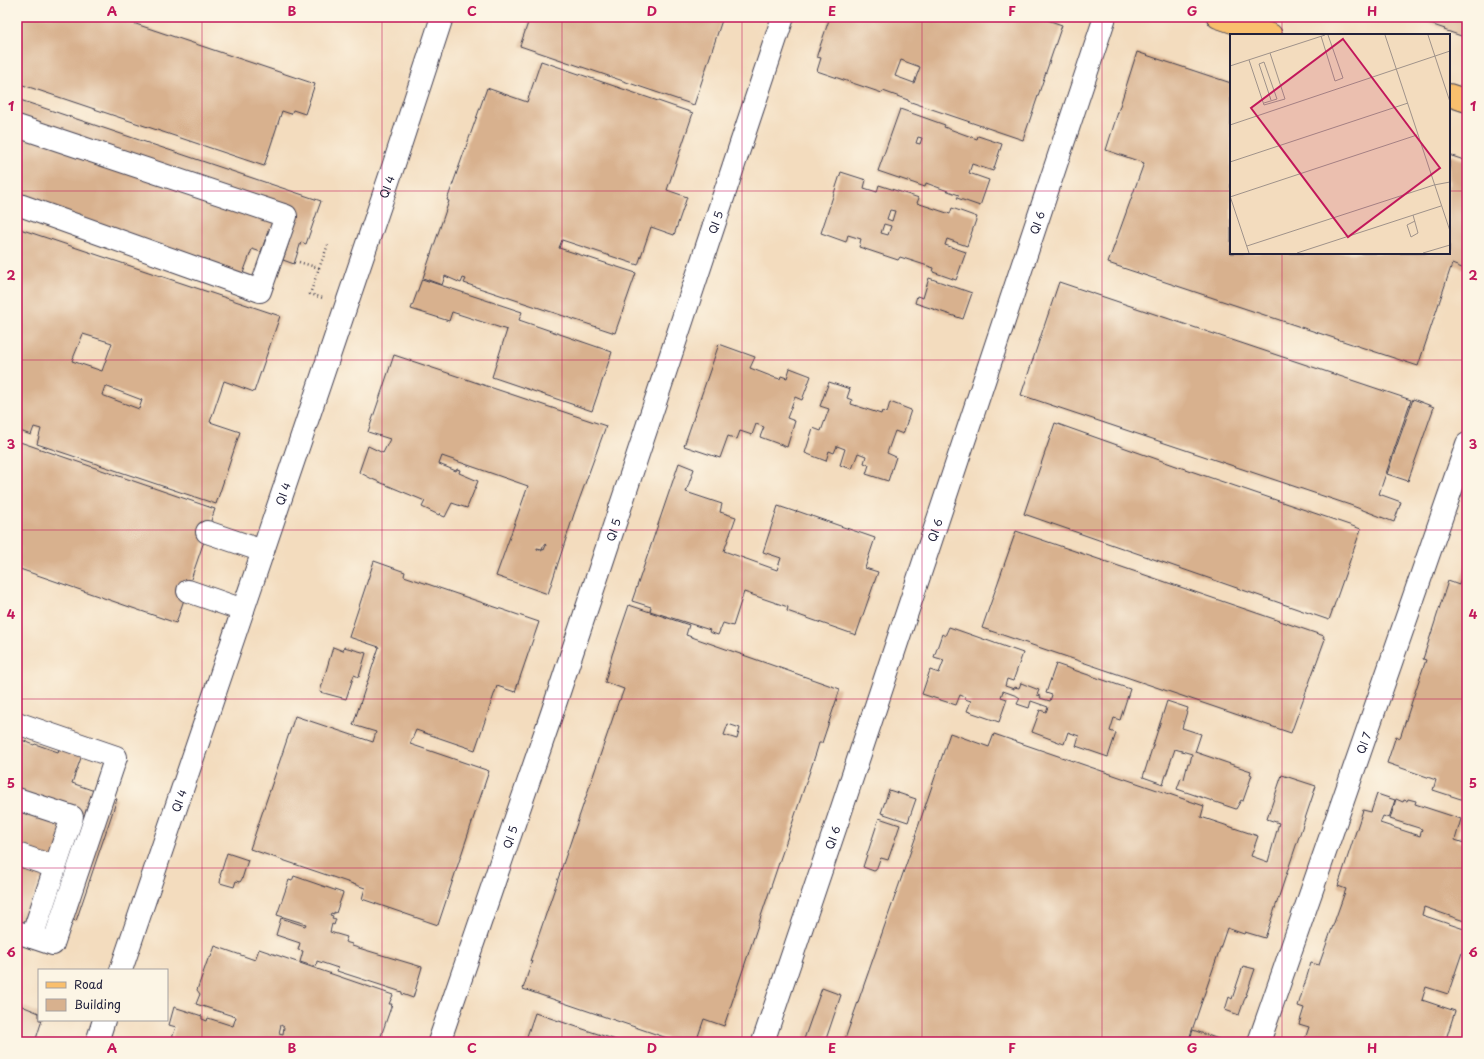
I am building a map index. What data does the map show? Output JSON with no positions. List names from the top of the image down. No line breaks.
{"streets":{"street":["QI 4","QI 6","QI 5","QI 7"]},"legend":["Road","Building"],"grid":{"columns":["A","B","C","D","E","F","G","H"],"rows":["1","2","3","4","5","6"]}}
